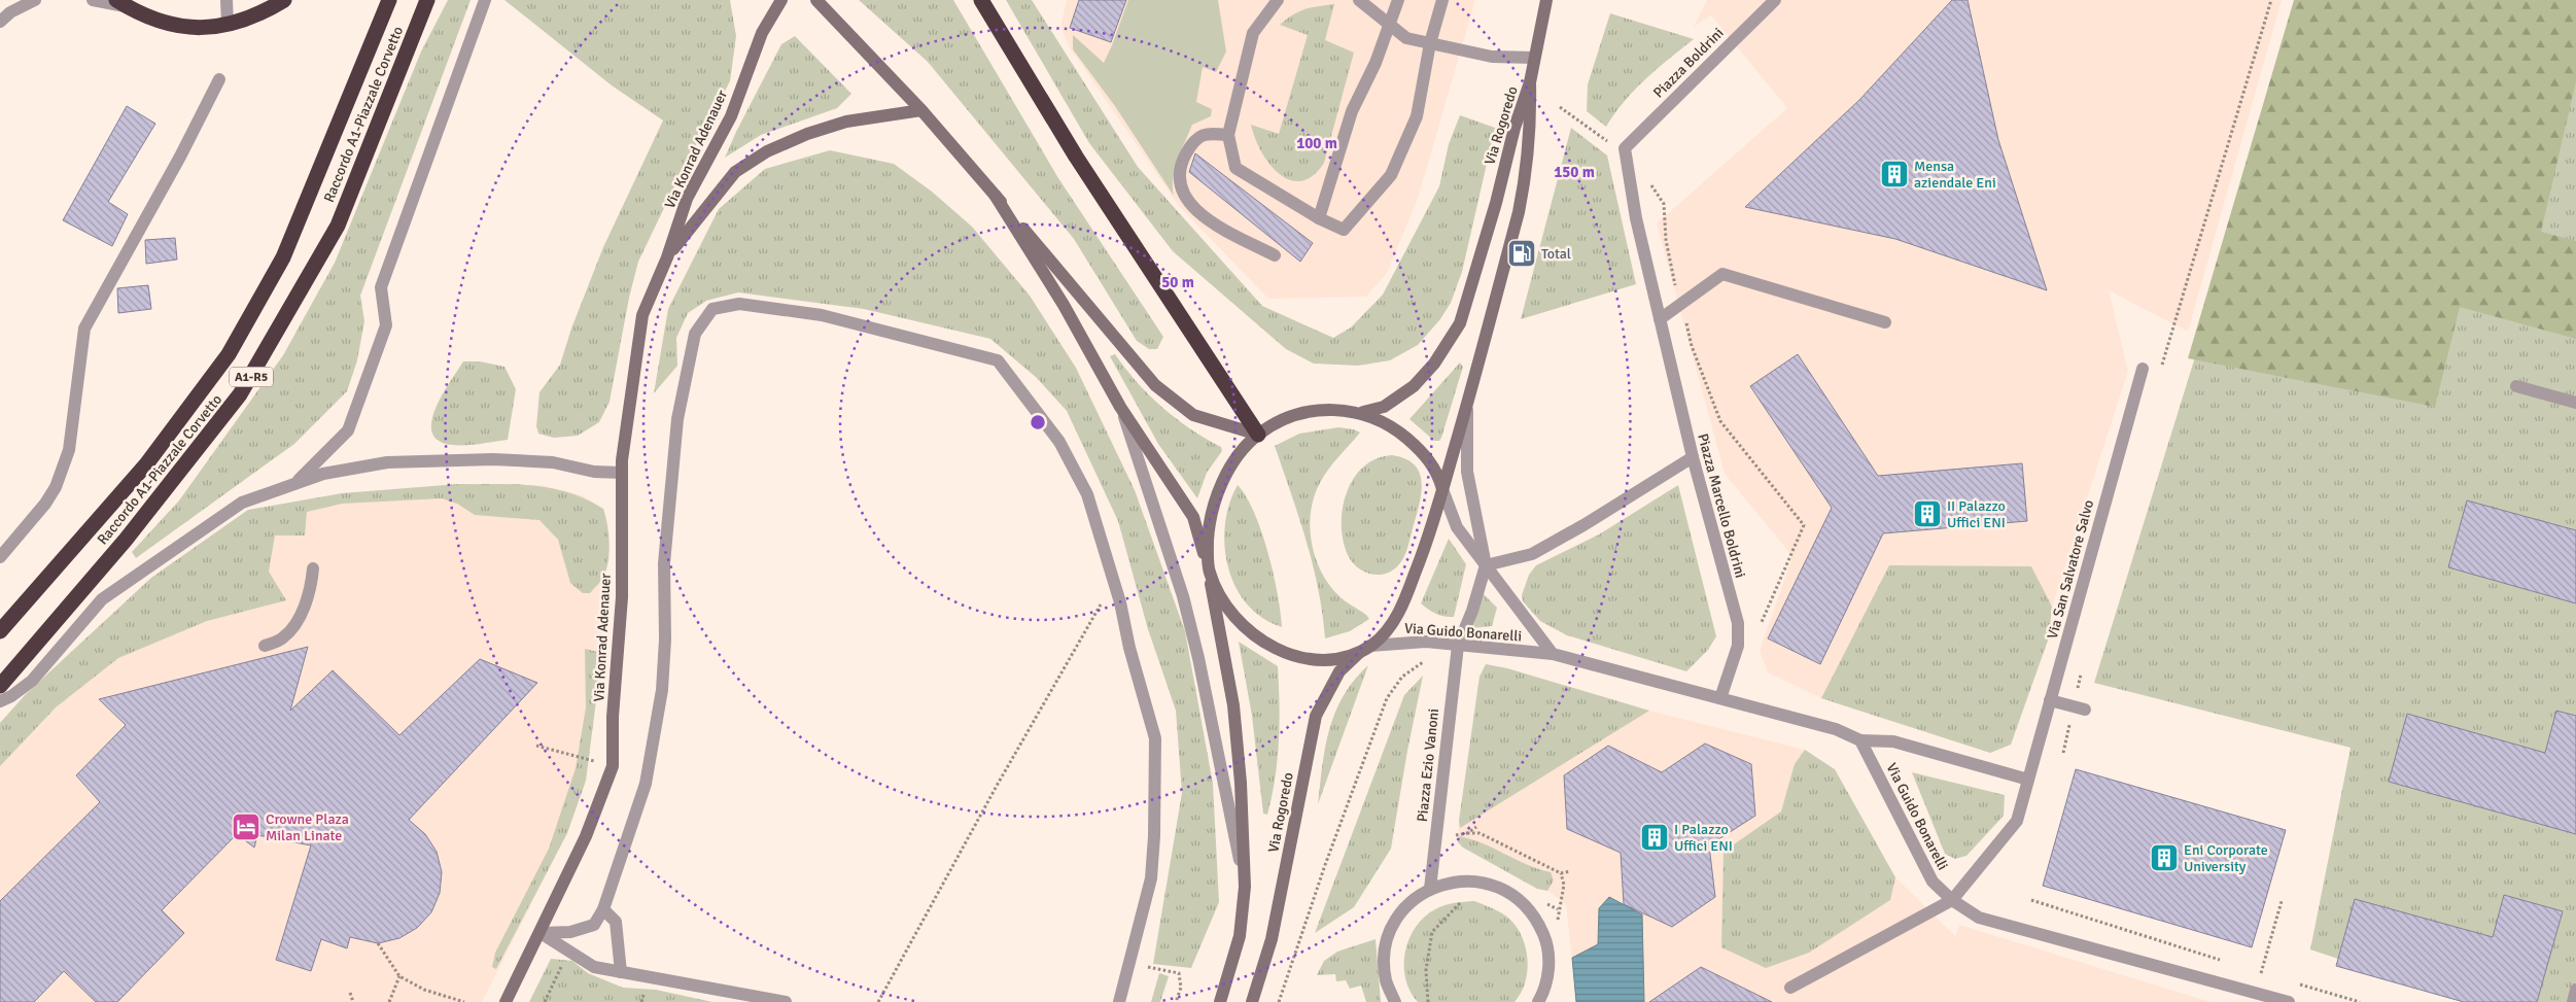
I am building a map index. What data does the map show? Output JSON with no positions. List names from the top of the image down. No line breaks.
{"streets":{"highway":["Raccordo A1-Piazzale Corvetto","A1-R5"],"street":["Piazza Boldrini","Via Rogoredo","Via Konrad Adenauer","Piazza Marcello Boldrini","Via San Salvatore Salvo","Via Guido Bonarelli","Piazza Ezio Vanoni"]},"crossings":[["Piazza Boldrini","Piazza Marcello Boldrini"],["Via Rogoredo","Via Guido Bonarelli"],["Piazza Marcello Boldrini","Via Guido Bonarelli"],["Via San Salvatore Salvo","Via Guido Bonarelli"],["Via Guido Bonarelli","Piazza Ezio Vanoni"]],"places":{"building":["Mensa aziendale Eni","II Palazzo Uffici ENI","I Palazzo Uffici ENI","Eni Corporate University"],"fuel station":["Total"],"hotel":["Crowne Plaza Milan Linate"]},"rings":["100 m","150 m","50 m"]}
